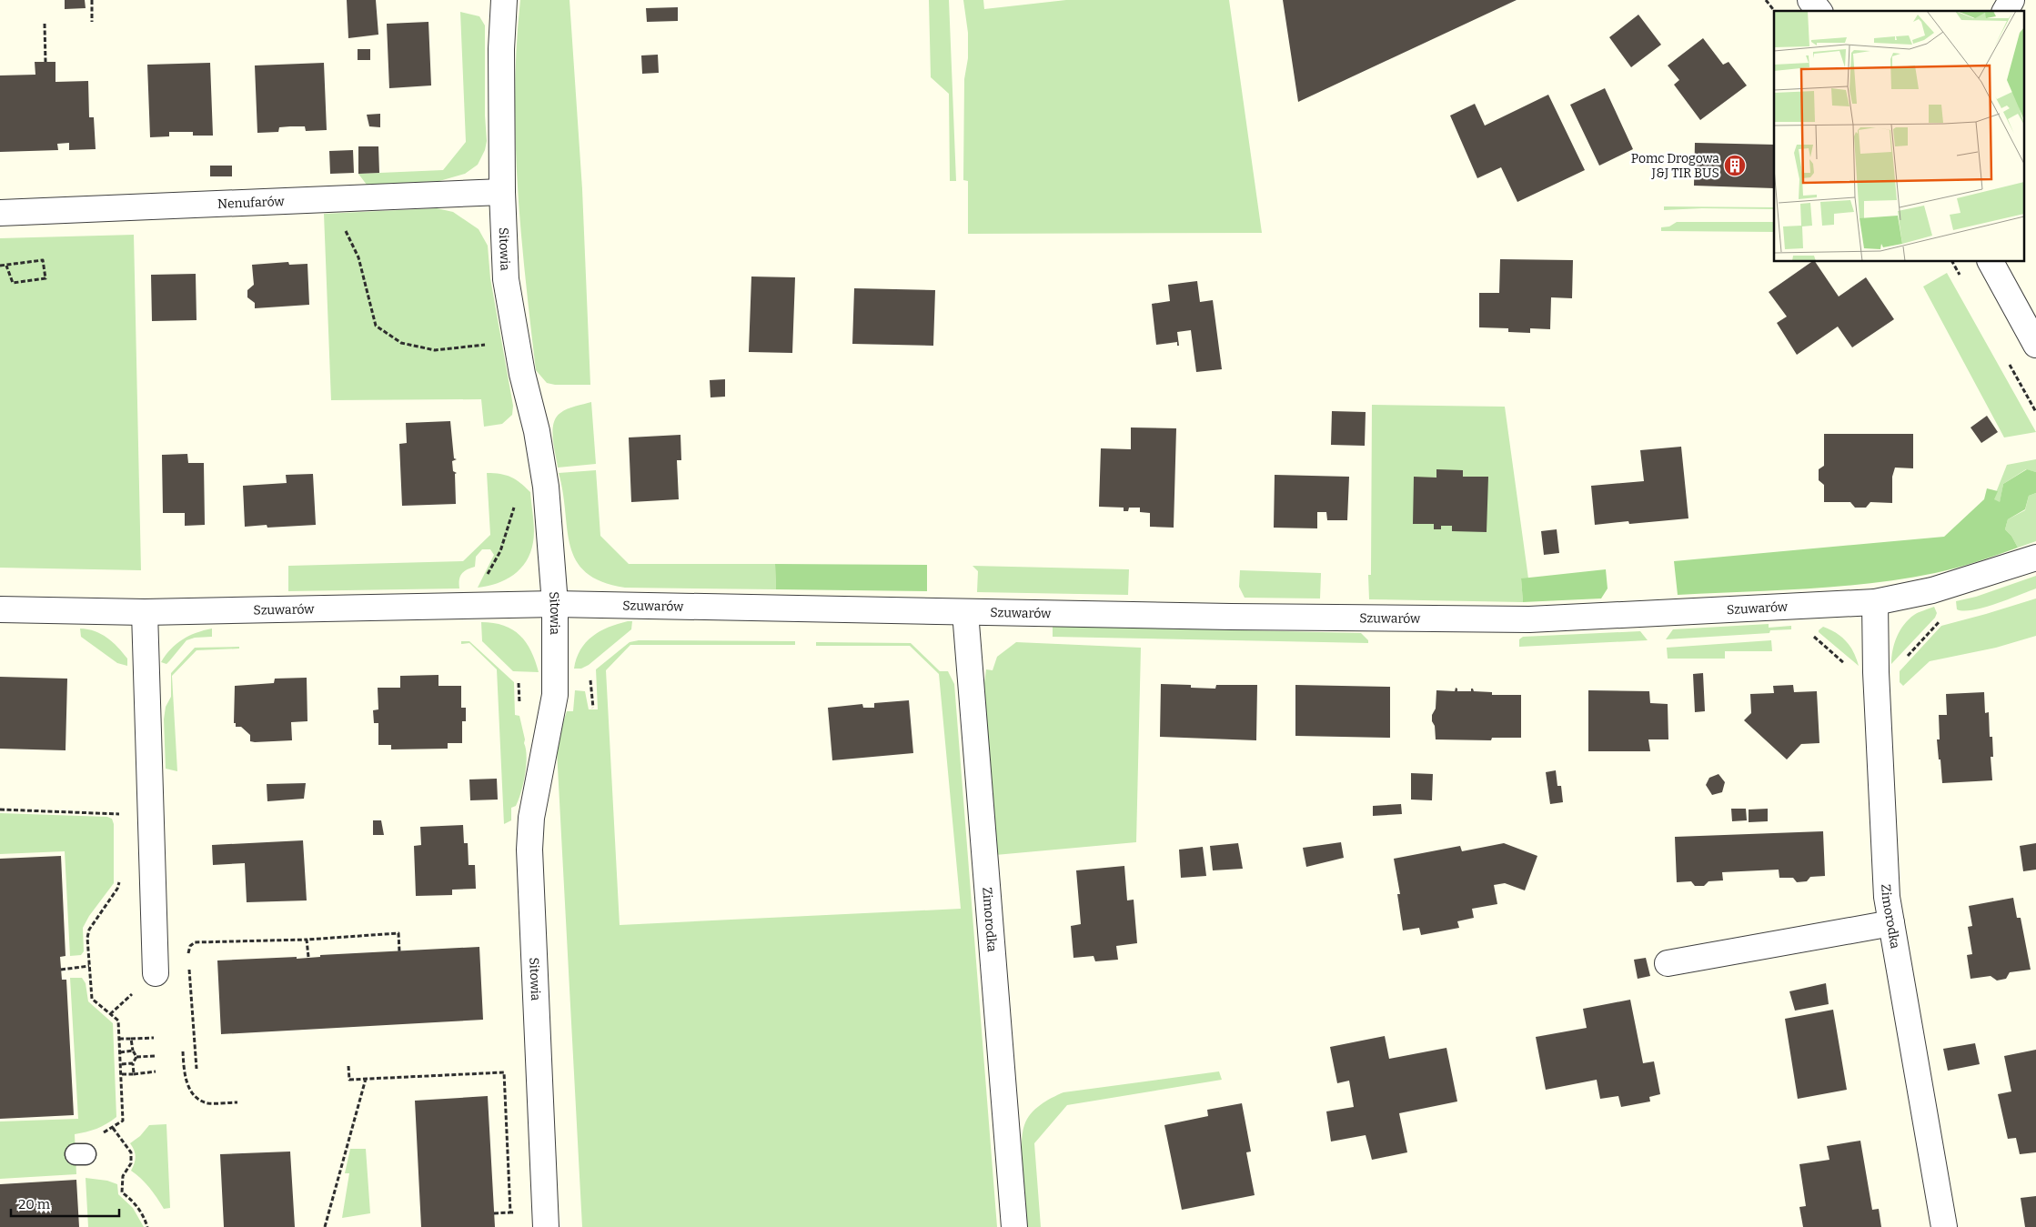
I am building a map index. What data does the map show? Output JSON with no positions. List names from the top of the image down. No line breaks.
{"streets":{"street":["Nenufarów","Sitowia","Szuwarów","Zimorodka"]},"crossings":[["Nenufarów","Sitowia"],["Sitowia","Szuwarów"],["Szuwarów","Zimorodka"]],"places":{"building":["Pomc Drogowa J&J TIR BUS"]},"scale_bar":"20 m"}
